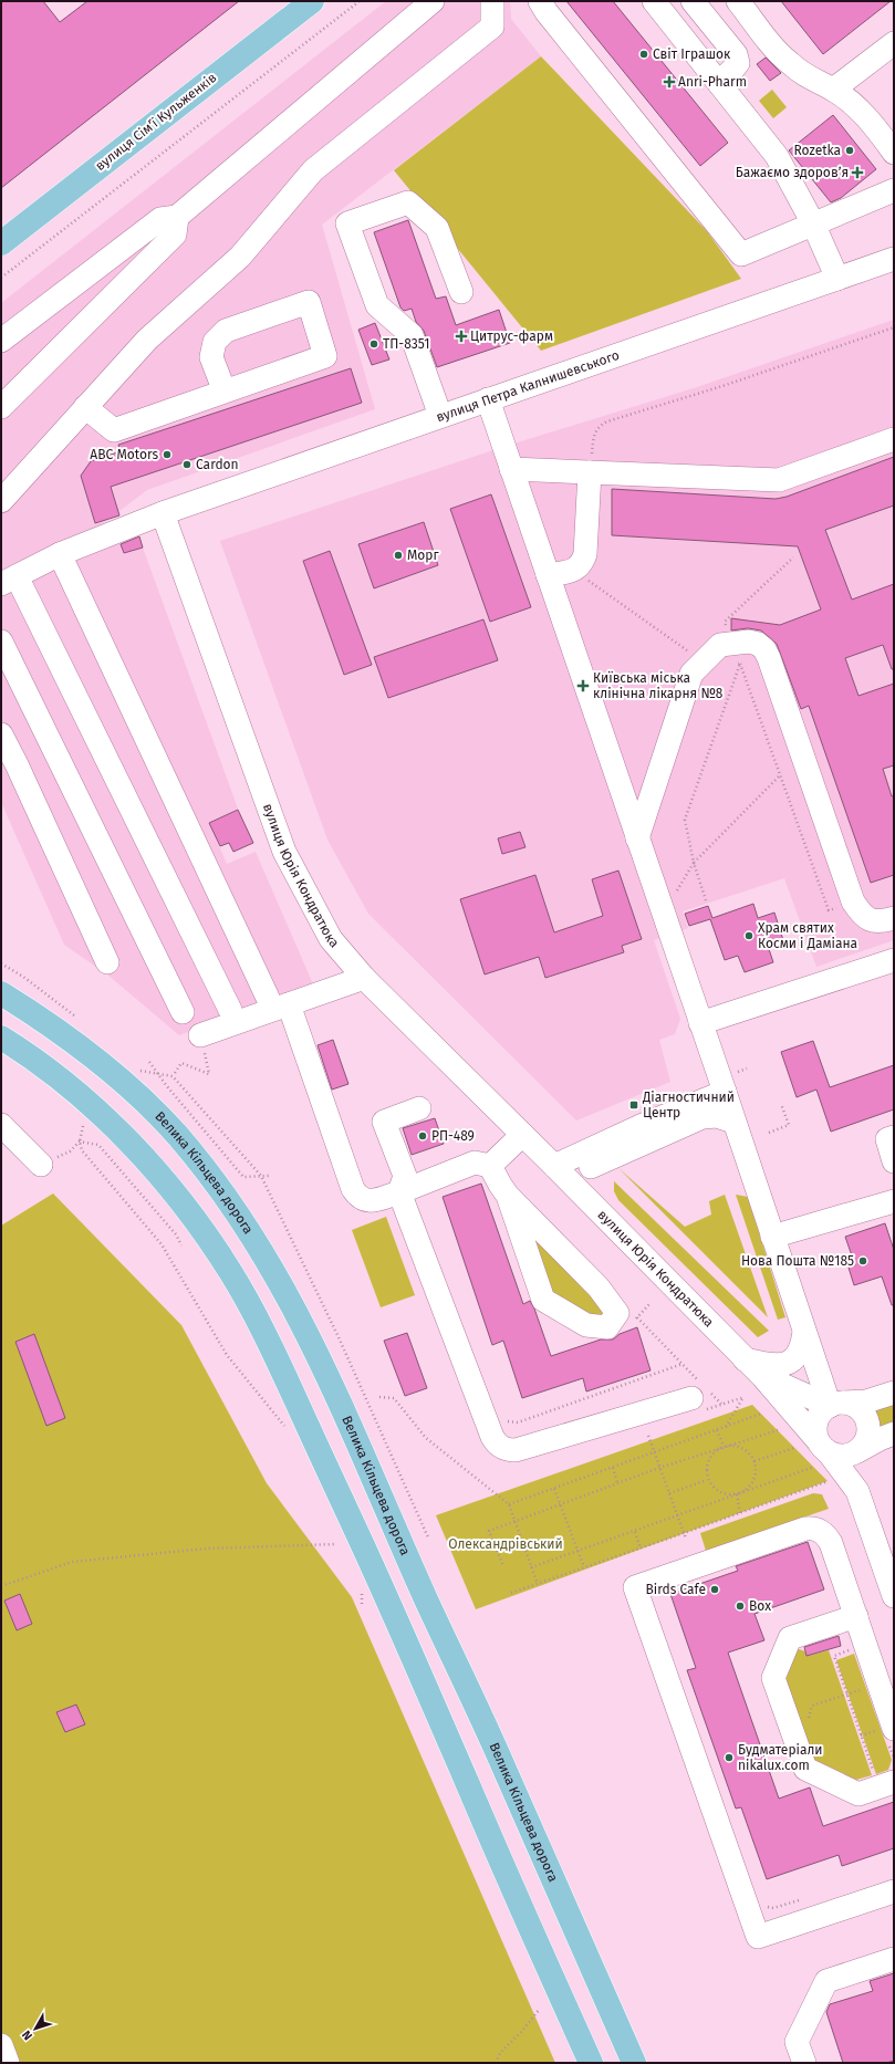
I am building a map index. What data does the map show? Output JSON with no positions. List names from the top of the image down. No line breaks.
{"streets":{"main road":["вулиця Сімʼї Кульженків","Велика Кільцева дорога"],"street":["вулиця Петра Калнишевського","вулиця Юрія Кондратюка"]},"crossings":[["вулиця Петра Калнишевського","вулиця Юрія Кондратюка"]],"parks":["Олександрівський"],"places":{"other":["Світ Іграшок","Rozetka","ТП-8351","ABC Motors","Cardon","Морг","Храм святих Косми і Даміана","РП-489","Нова Пошта №185","Birds Cafe","Box","Будматеріали nikalux.com"],"health":["Anri-Pharm","Бажаємо здоровʼя","Цитрус-фарм","Київська міська клінічна лікарня №8"],"transit":["Діагностичний Центр"]},"north":"bottom left"}
